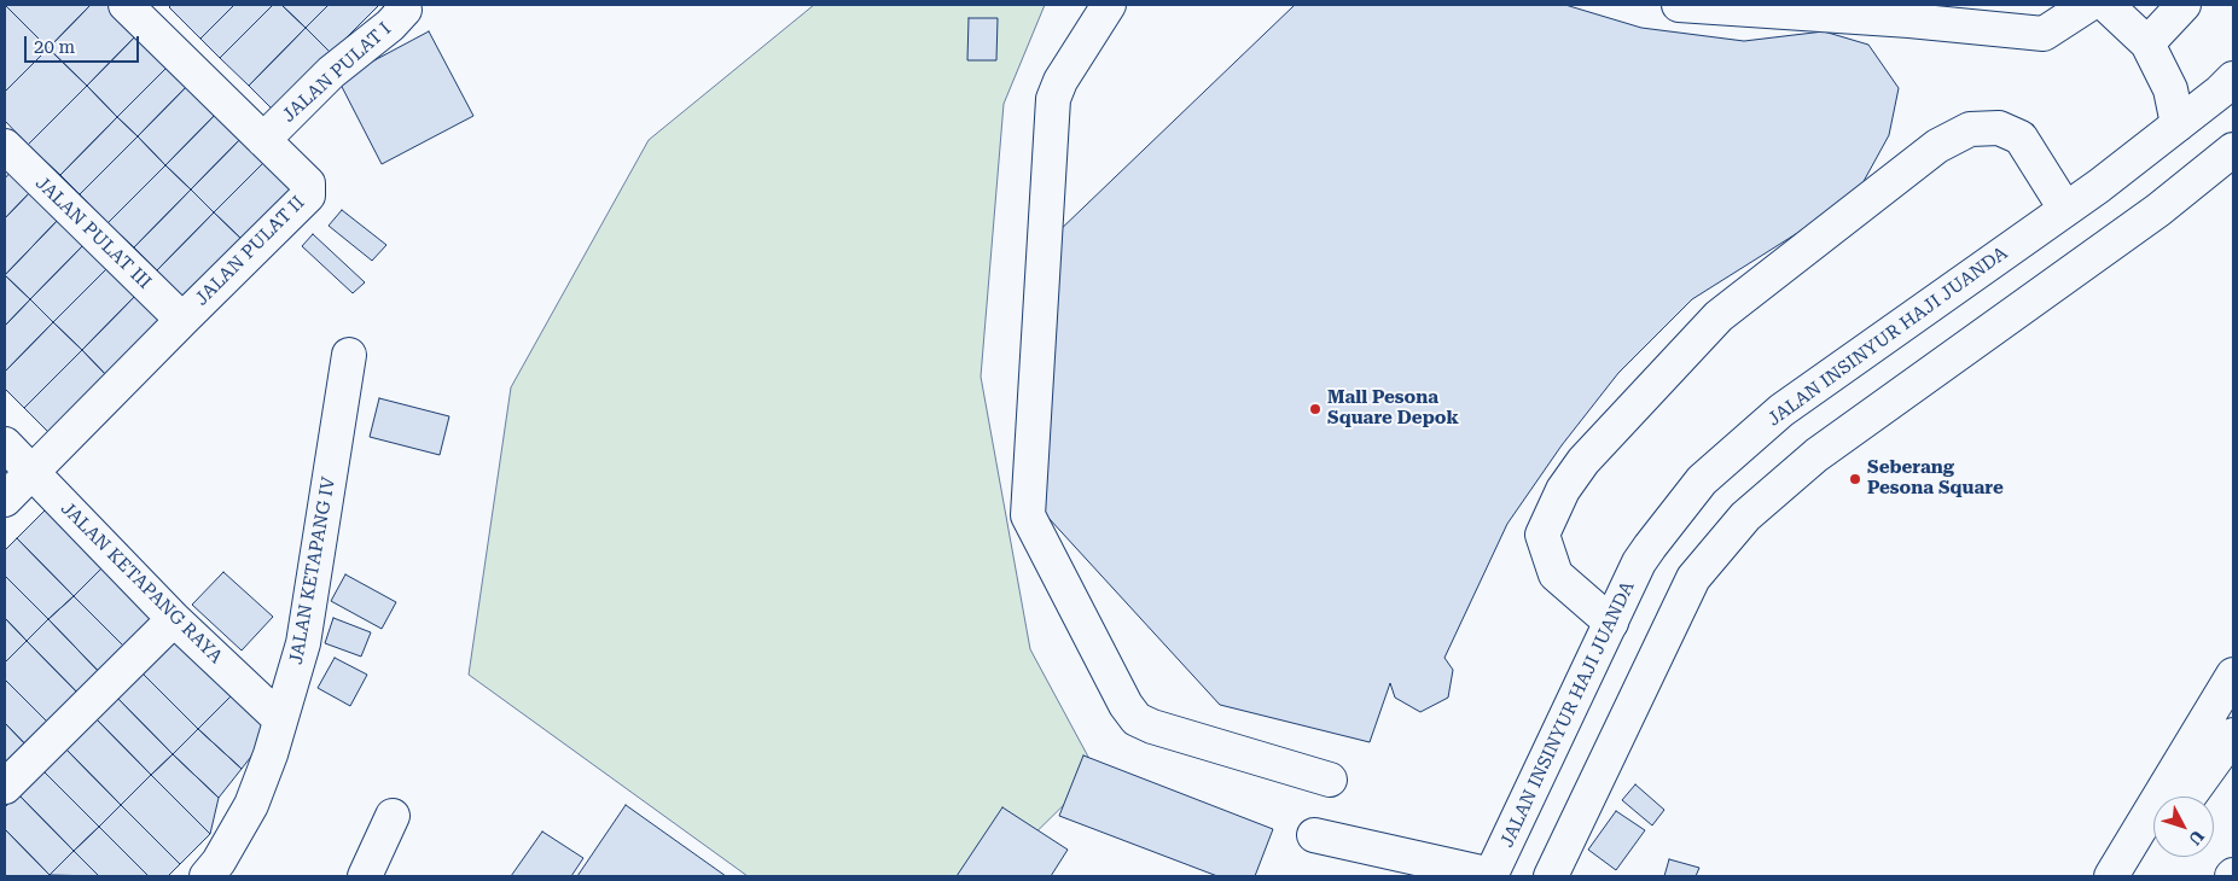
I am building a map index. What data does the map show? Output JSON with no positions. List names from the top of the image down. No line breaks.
{"streets":{"main road":["JALAN PULAT I","JALAN PULAT III","JALAN PULAT II","JALAN INSINYUR HAJI JUANDA","JALAN KETAPANG IV","JALAN KETAPANG RAYA"]},"crossings":[["JALAN PULAT I","JALAN PULAT II"],["JALAN PULAT III","JALAN PULAT II"],["JALAN PULAT II","JALAN KETAPANG RAYA"],["JALAN KETAPANG IV","JALAN KETAPANG RAYA"]],"places":["Mall Pesona Square Depok","Seberang Pesona Square"],"scale_bar":"20 m","north":"bottom right"}
